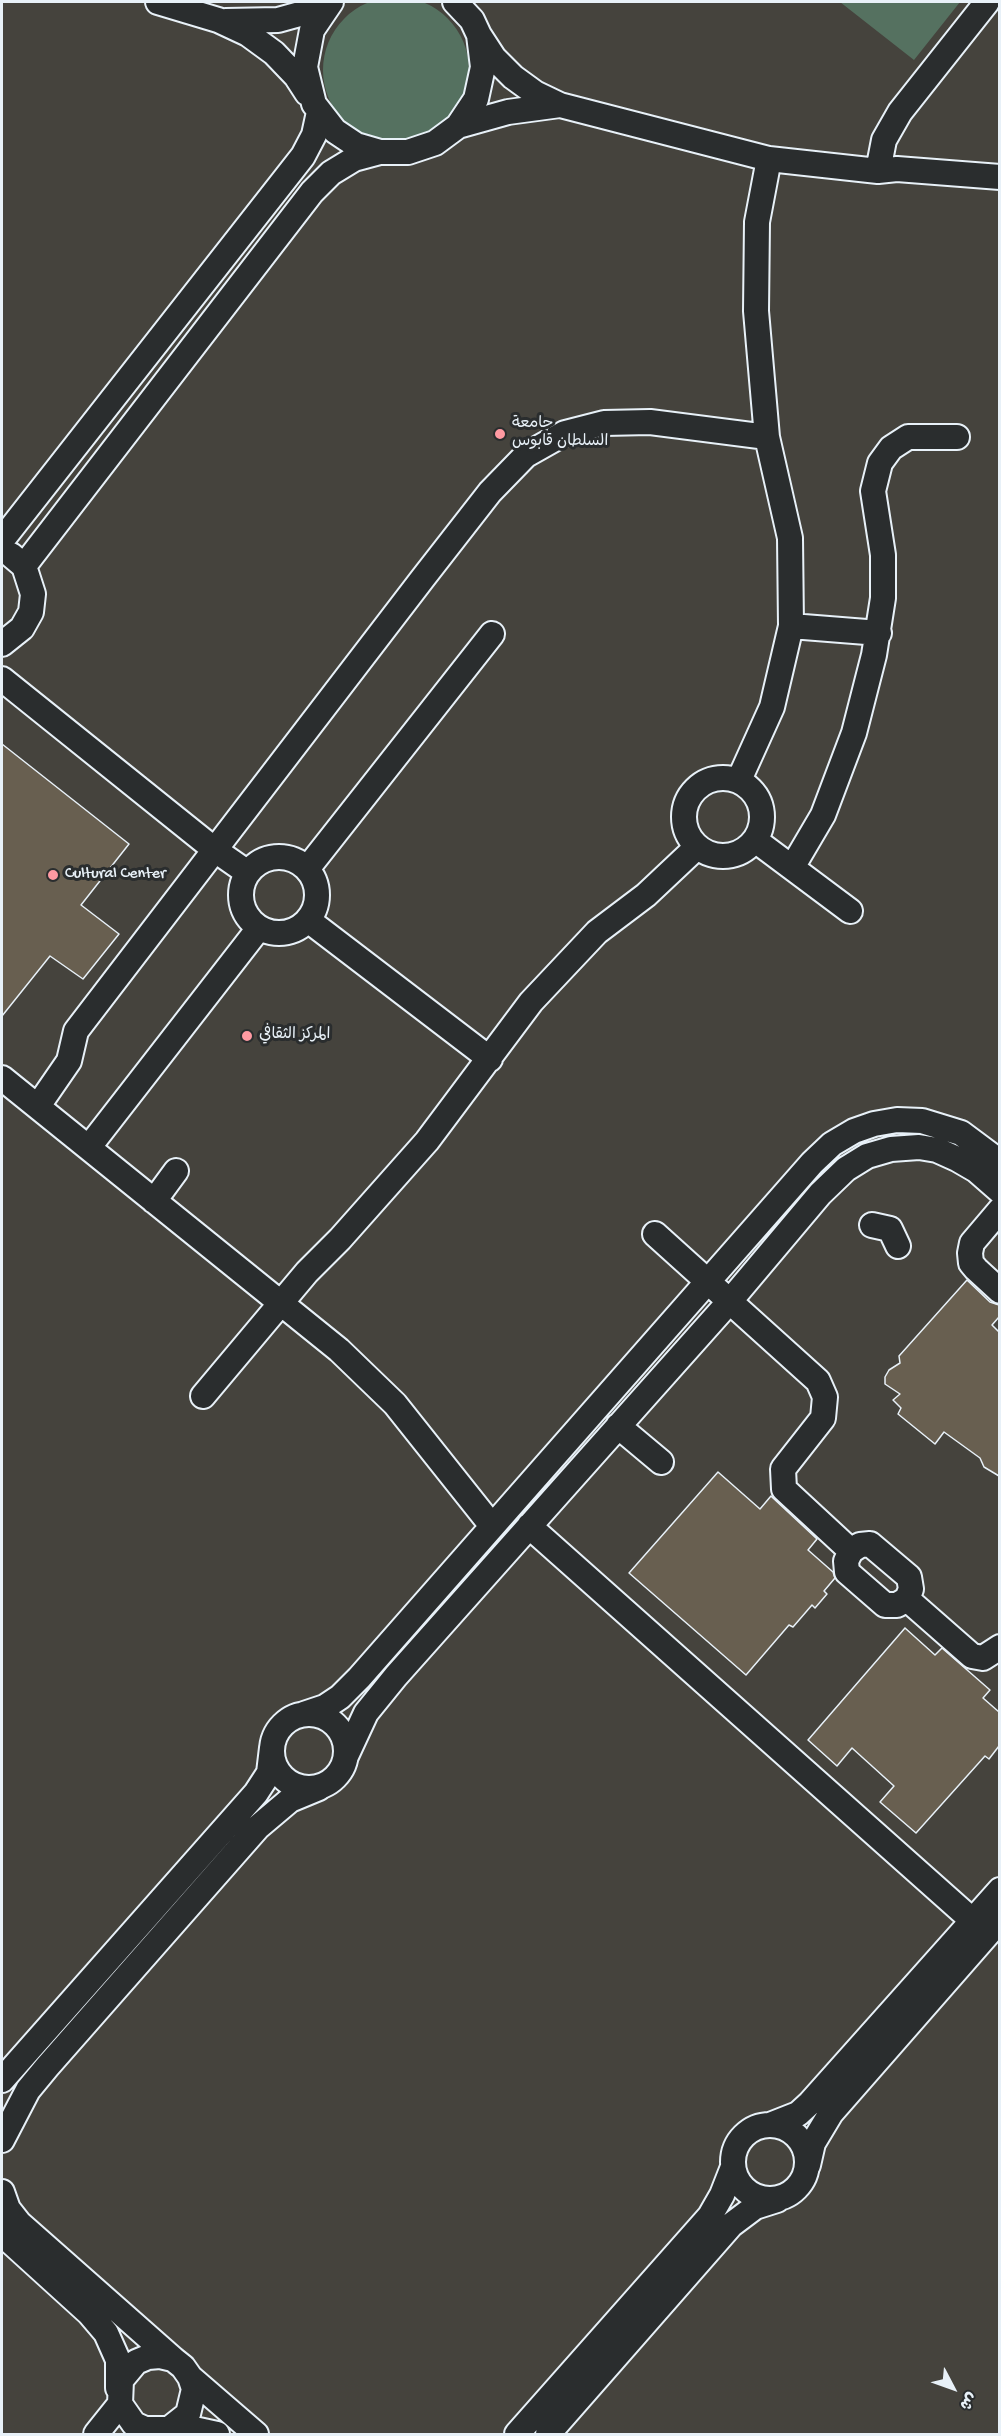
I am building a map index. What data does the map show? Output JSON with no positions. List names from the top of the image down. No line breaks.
{"places":["جامعة السلطان قابوس","Cultural Center","المركز الثقافي"],"north":"bottom right"}
